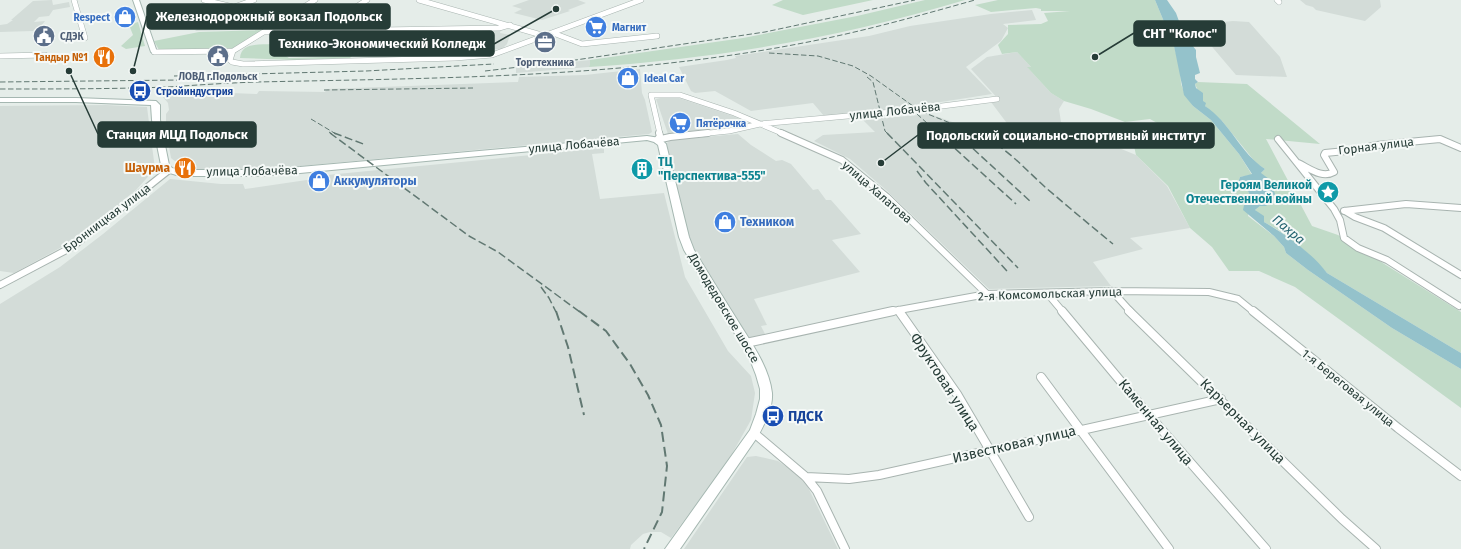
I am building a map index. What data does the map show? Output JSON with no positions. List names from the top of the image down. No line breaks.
{"streets":{"main road":["улица Лобачёва","Домодедовское шоссе"],"street":["Горная улица","улица Халатова","Бронницкая улица","2-я Комсомольская улица","Фруктовая улица","1-я Береговая улица","Карьерная улица","Каменная улица","Известковая улица"]},"crossings":[["улица Лобачёва","улица Халатова"],["улица Лобачёва","Бронницкая улица"],["улица Лобачёва","Домодедовское шоссе"],["улица Халатова","2-я Комсомольская улица"],["улица Халатова","Домодедовское шоссе"],["2-я Комсомольская улица","Домодедовское шоссе"],["2-я Комсомольская улица","Фруктовая улица"],["2-я Комсомольская улица","1-я Береговая улица"],["2-я Комсомольская улица","Карьерная улица"],["2-я Комсомольская улица","Каменная улица"],["Фруктовая улица","Известковая улица"],["Карьерная улица","Известковая улица"],["Каменная улица","Известковая улица"]],"water":["Пахра"],"places":{"other":["Технико-Экономический Колледж","СНТ \"Колос\"","Станция МЦД Подольск","Железнодорожный вокзал Подольск","Подольский социально-спортивный институт"],"shop":["Respect","Ideal Car","Аккумуляторы","Техником"],"supermarket":["Магнит","Пятёрочка"],"public building":["СДЭК","ЛОВД г.Подольск"],"office":["Торгтехника"],"restaurant":["Тандыр №1","Шаурма"],"bus stop":["Стройиндустрия","ПДСК"],"building":["ТЦ \"Перспектива-555\""],"place":["Героям Великой Отечественной войны"]}}
